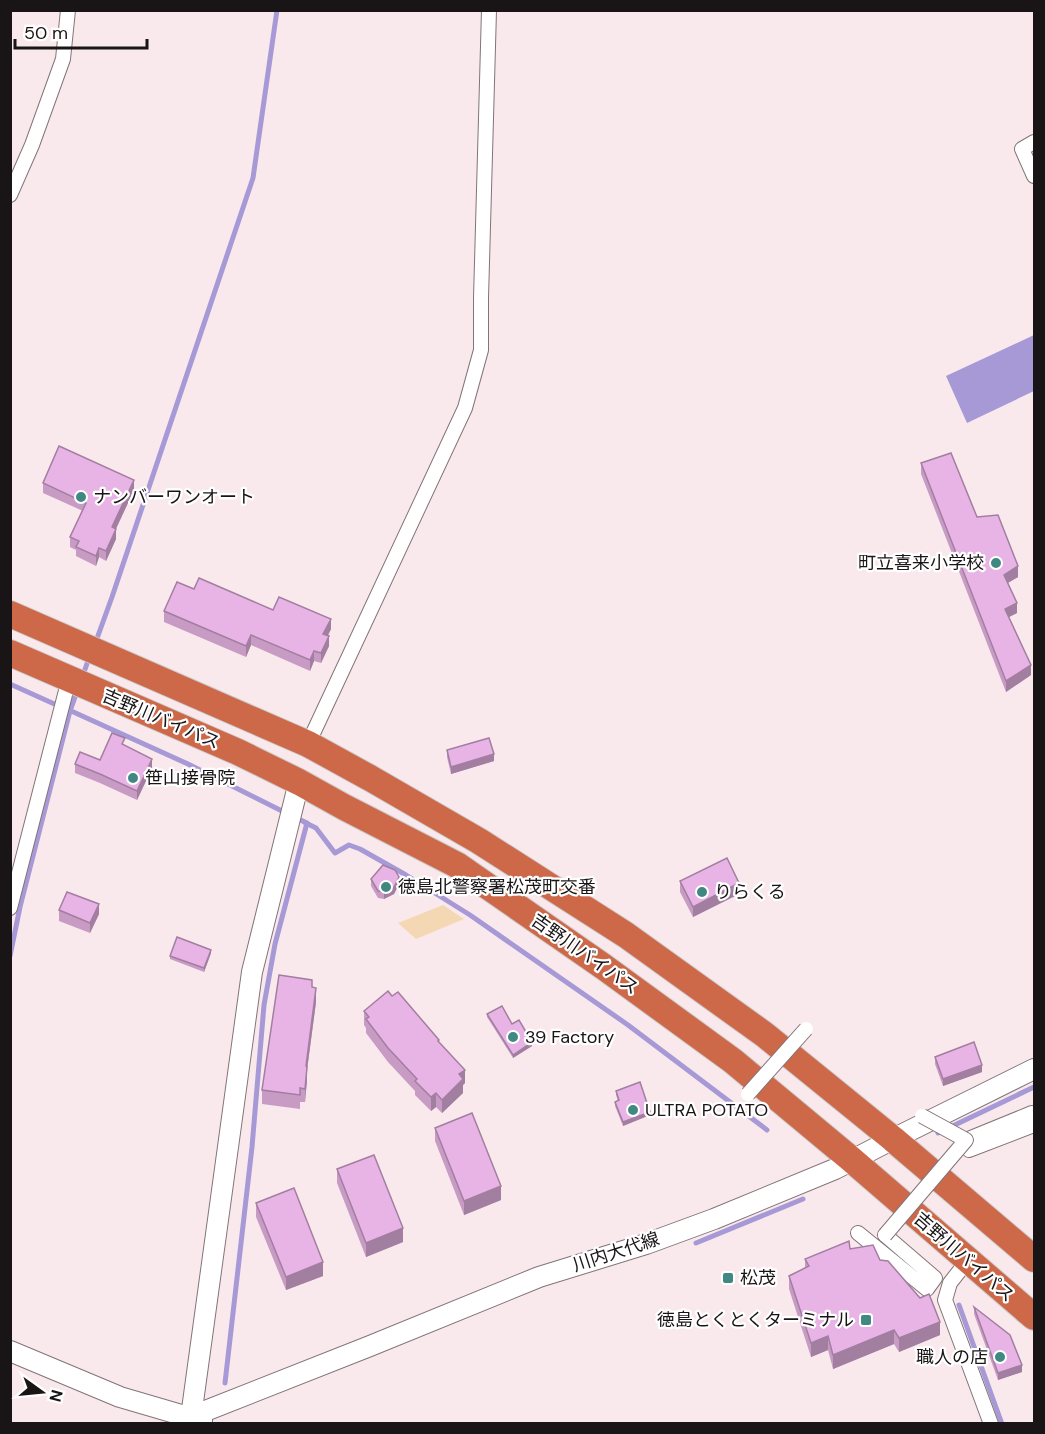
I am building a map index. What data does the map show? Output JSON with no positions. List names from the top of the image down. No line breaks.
{"streets":{"highway":["吉野川バイパス"],"main road":["川内大代線"]},"crossings":[["吉野川バイパス","川内大代線"]],"places":{"other":["ナンバーワンオート","町立喜来小学校","笹山接骨院","徳島北警察署松茂町交番","りらくる","39 Factory","ULTRA POTATO","職人の店"],"transit":["松茂","徳島とくとくターミナル"]},"scale_bar":"50 m","north":"right"}
